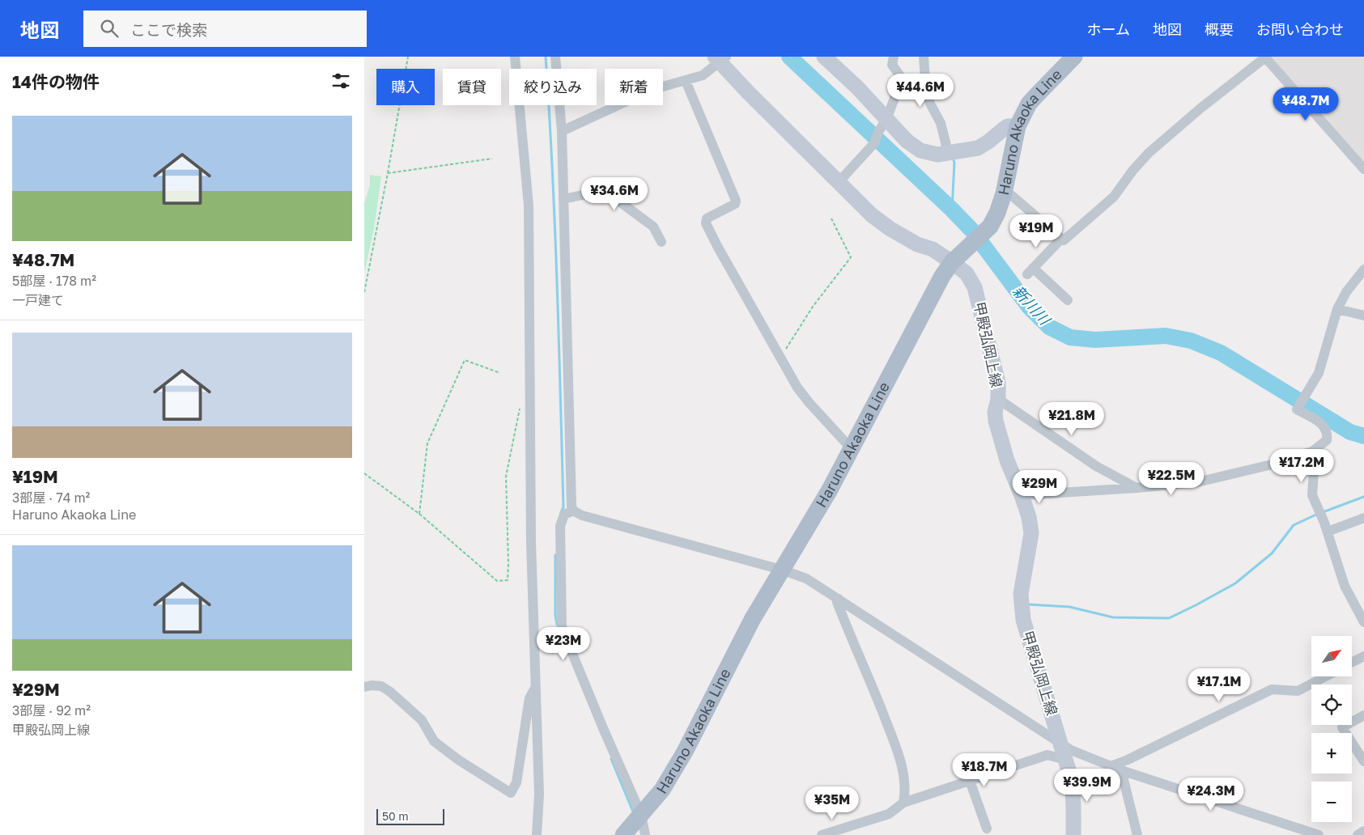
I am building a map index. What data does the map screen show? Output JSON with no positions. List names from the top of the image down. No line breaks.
{"streets":{"main road":["Haruno Akaoka Line","甲殿弘岡上線"]},"crossings":[["Haruno Akaoka Line","甲殿弘岡上線"]],"water":["新川川"],"scale_bar":"50 m","north":"top right","page":{"header":"地図","search":"ここで検索","nav":["ホーム","地図","概要","お問い合わせ"],"heading":"14件の物件","chip":["購入","賃貸","絞り込み","新着"],"price":["¥44.6M","¥48.7M","¥34.6M","¥19M","¥21.8M","¥17.2M","¥22.5M","¥29M","¥23M","¥17.1M","¥18.7M","¥39.9M","¥24.3M","¥35M"],"list":[{"name":"¥48.7M","note":"5部屋 · 178 m² · 一戸建て"},{"name":"¥19M","note":"3部屋 · 74 m² · Haruno Akaoka Line"},{"name":"¥29M","note":"3部屋 · 92 m² · 甲殿弘岡上線"}],"map_buttons":["+","−"],"scale":"50 m"}}
